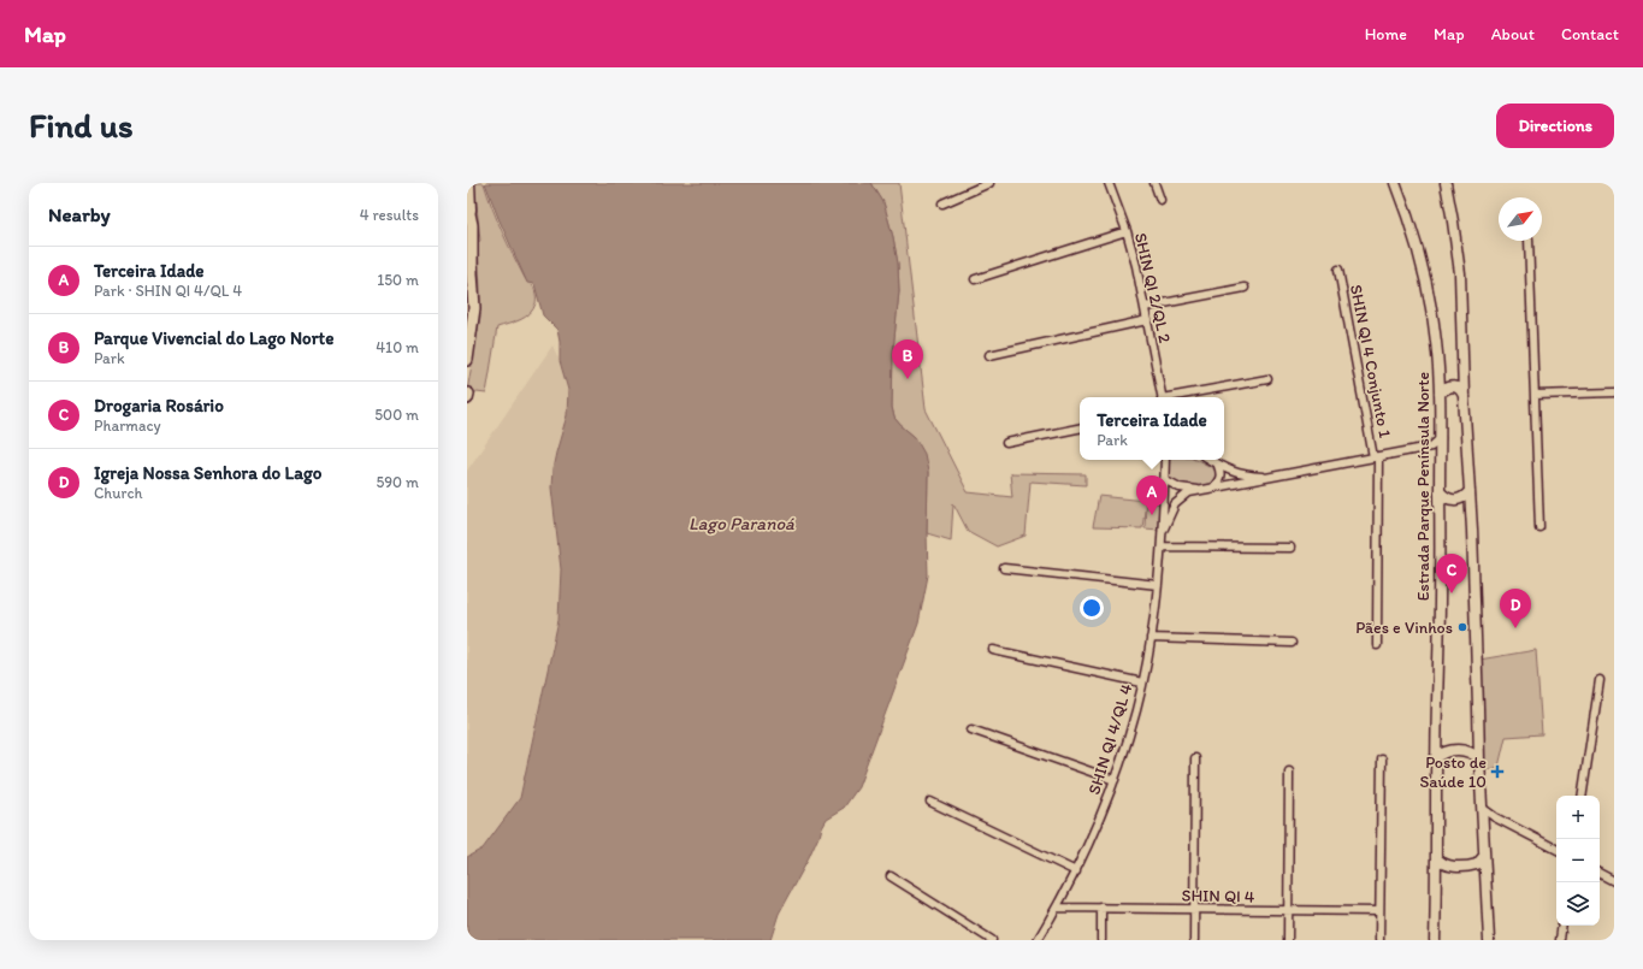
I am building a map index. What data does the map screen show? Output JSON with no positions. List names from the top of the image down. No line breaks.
{"streets":{"main road":["Estrada Parque Península Norte"],"street":["SHIN QI 2/QL 2","SHIN QI 4 Conjunto 1","SHIN QI 4/QL 4","SHIN QI 4"]},"crossings":[["SHIN QI 4 Conjunto 1","SHIN QI 4/QL 4"],["SHIN QI 4/QL 4","SHIN QI 4"]],"water":["Lago Paranoá"],"places":{"other":["Pães e Vinhos"],"health":["Posto de Saúde 10"]},"north":"top right","page":{"header":"Map","nav":["Home","Map","About","Contact"],"buttons":"Directions","title":"Find us","heading":["Nearby","4 results"],"list":[{"mark":"A","name":"Terceira Idade","note":"Park · SHIN QI 4/QL 4","value":"150 m"},{"mark":"B","name":"Parque Vivencial do Lago Norte","note":"Park","value":"410 m"},{"mark":"C","name":"Drogaria Rosário","note":"Pharmacy","value":"500 m"},{"mark":"D","name":"Igreja Nossa Senhora do Lago","note":"Church","value":"590 m"}],"pins":["B","A","C","D"],"popup":["Terceira Idade","Park"],"map_buttons":["+","−"]}}
